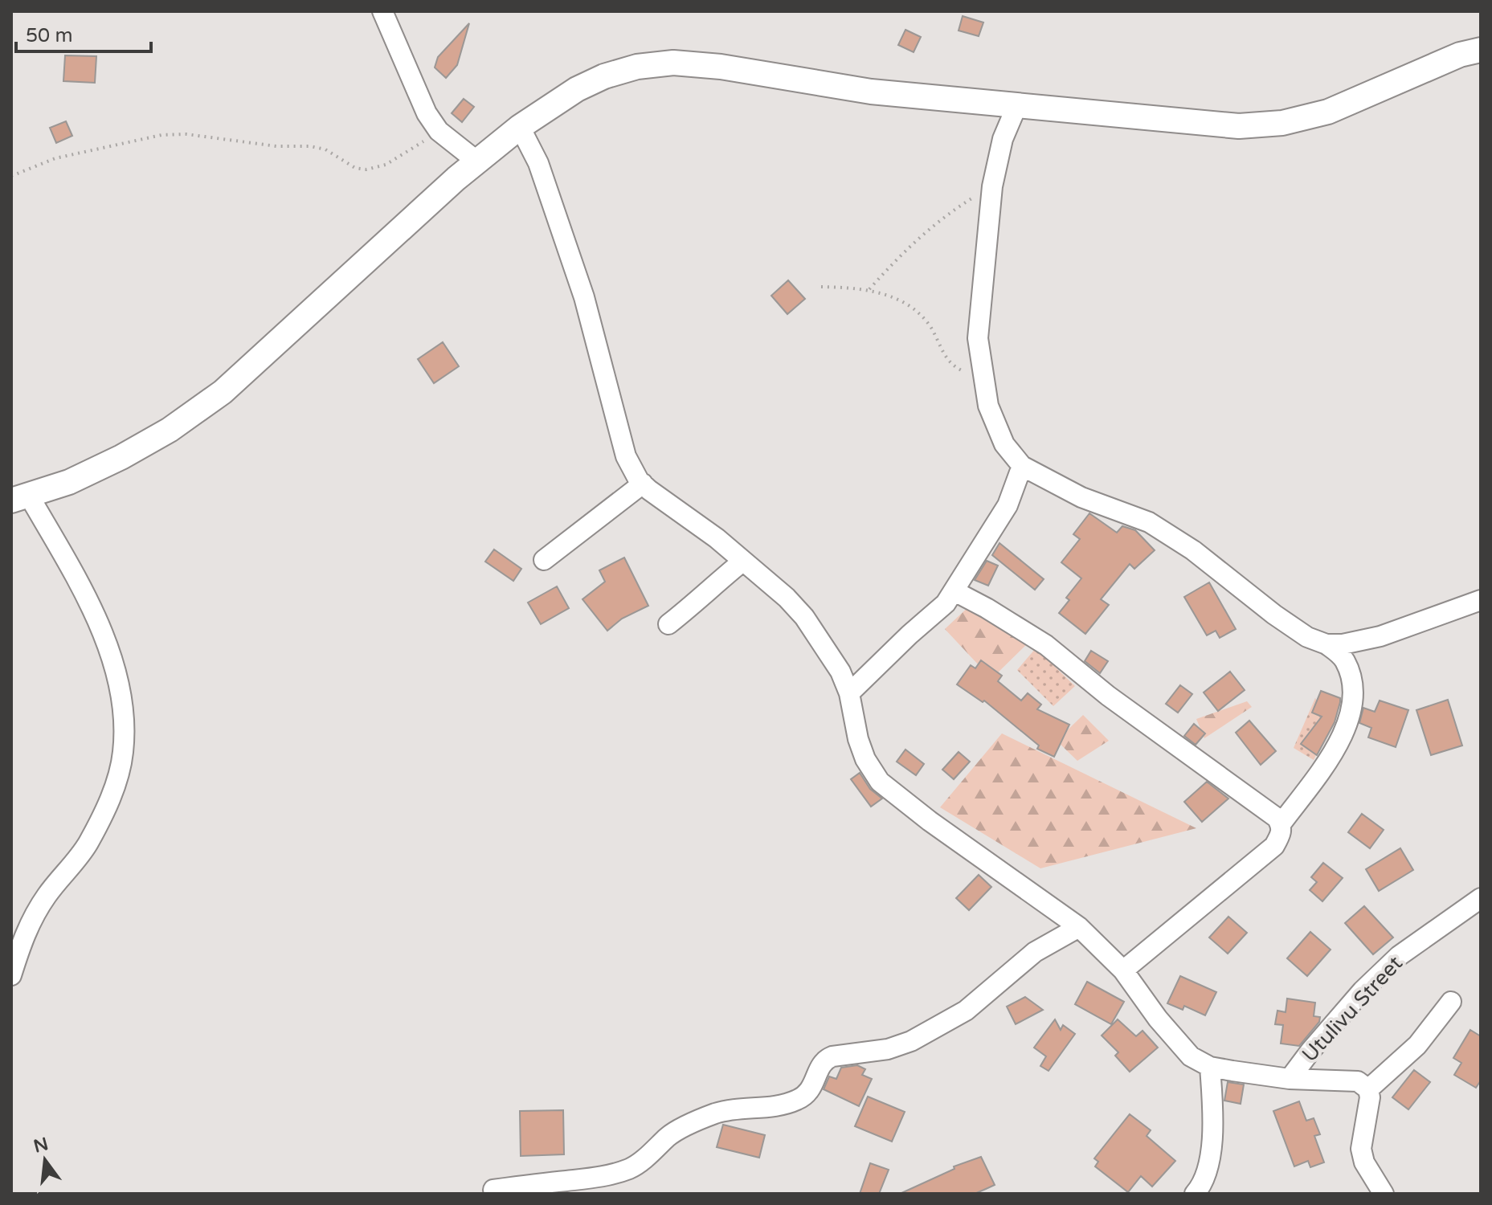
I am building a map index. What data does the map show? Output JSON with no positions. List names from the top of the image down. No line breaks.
{"streets":{"street":["Utulivu Street"]},"scale_bar":"50 m","north":"top"}
